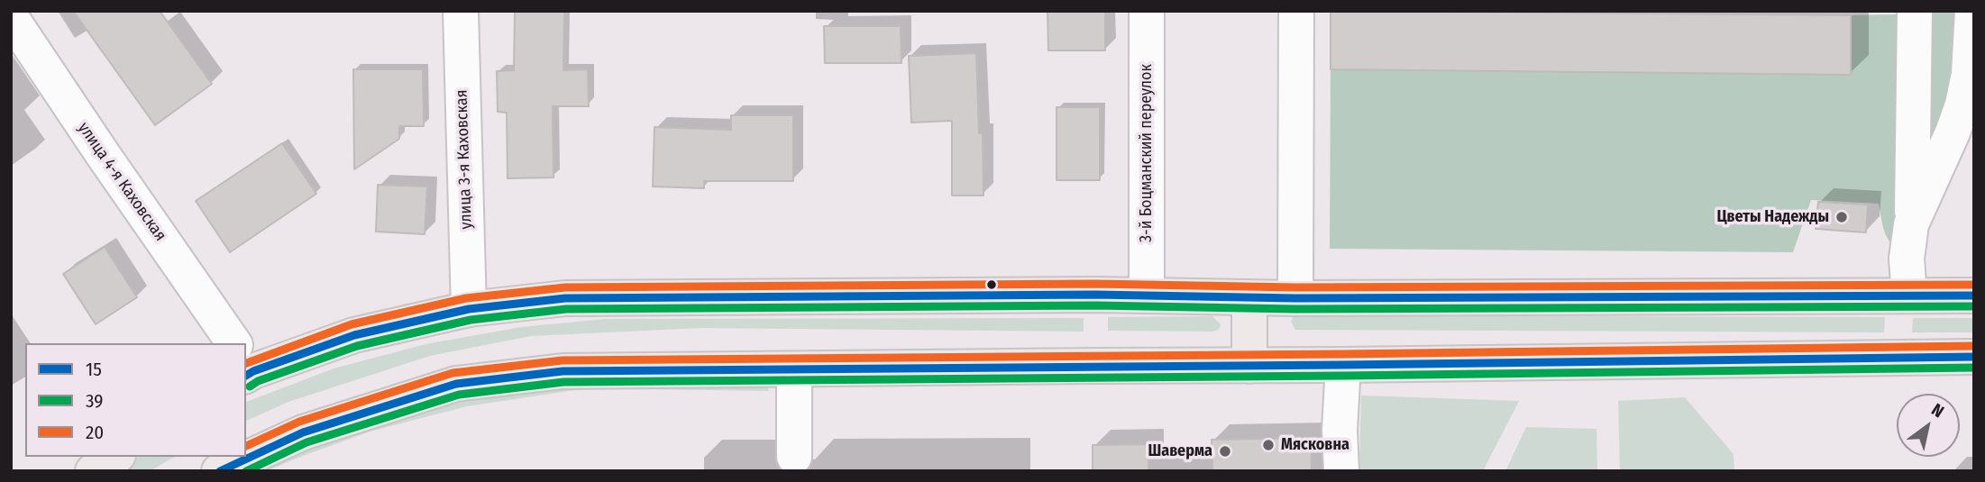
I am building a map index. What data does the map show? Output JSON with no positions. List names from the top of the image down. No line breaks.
{"streets":{"street":["3-й Боцманский переулок","улица 3-я Каховская","улица 4-я Каховская"]},"places":["Цветы Надежды","Мясковна","Шаверма"],"lines":["transit line 20","transit line 15","transit line 39"],"legend":["15","39","20"],"north":"top right"}
